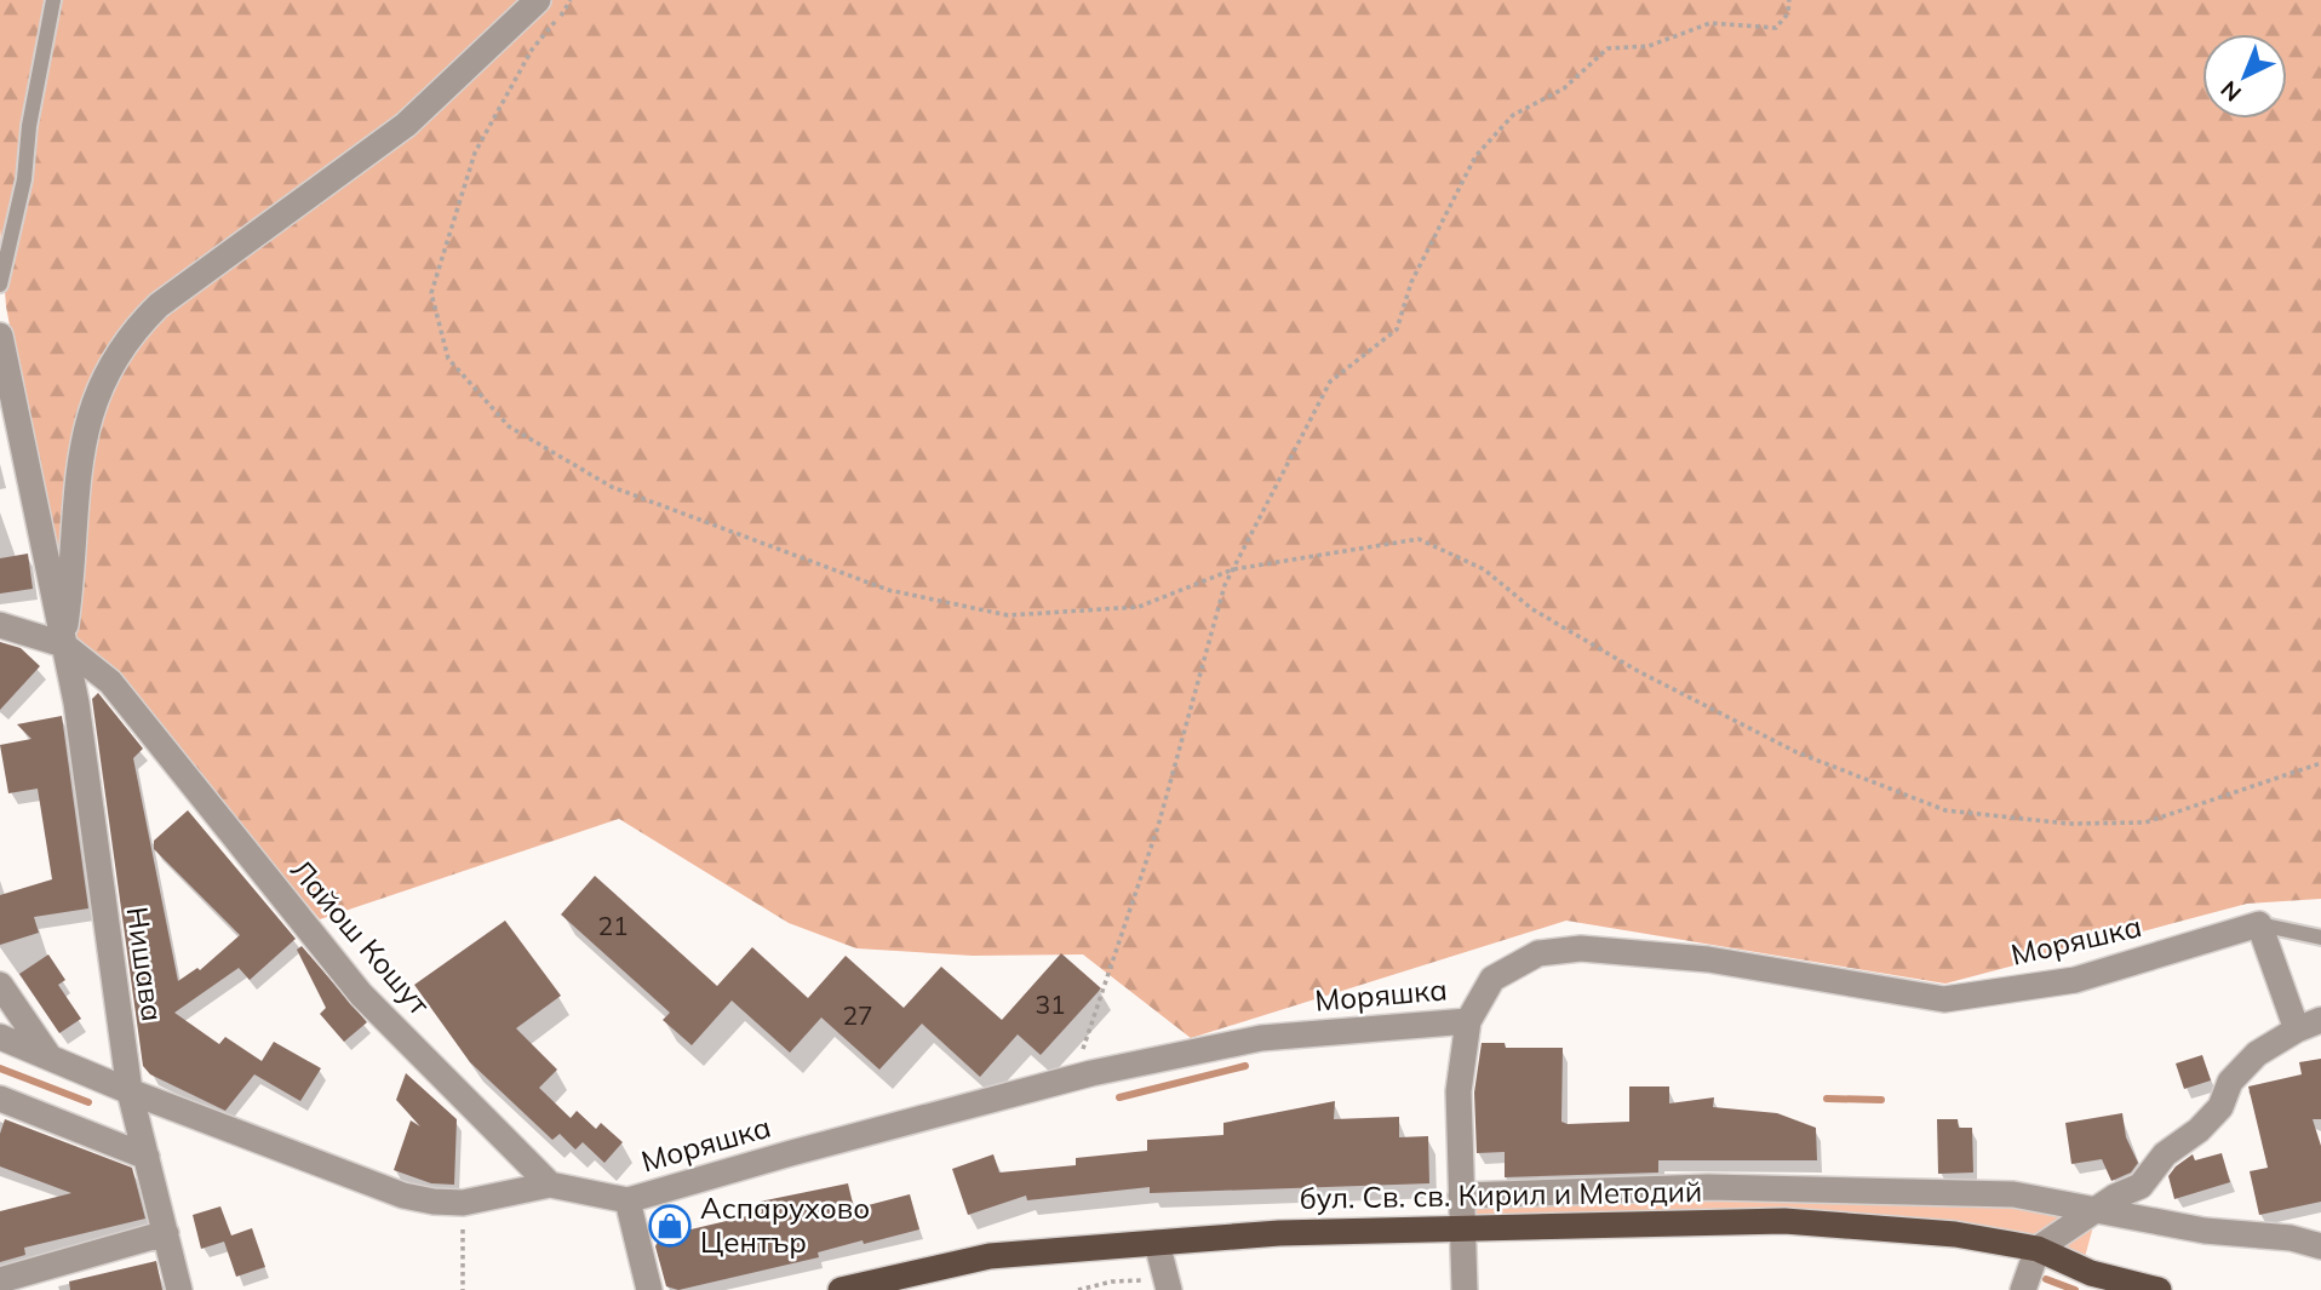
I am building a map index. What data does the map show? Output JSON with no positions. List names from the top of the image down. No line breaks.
{"streets":{"main road":["бул. Св. св. Кирил и Методий"],"street":["Лайош Кошут","Моряшка","Нишава"]},"crossings":[["Лайош Кошут","Нишава"]],"places":{"shop":["Аспарухово Център"]},"house_numbers":["21","31","27"],"north":"bottom left"}
